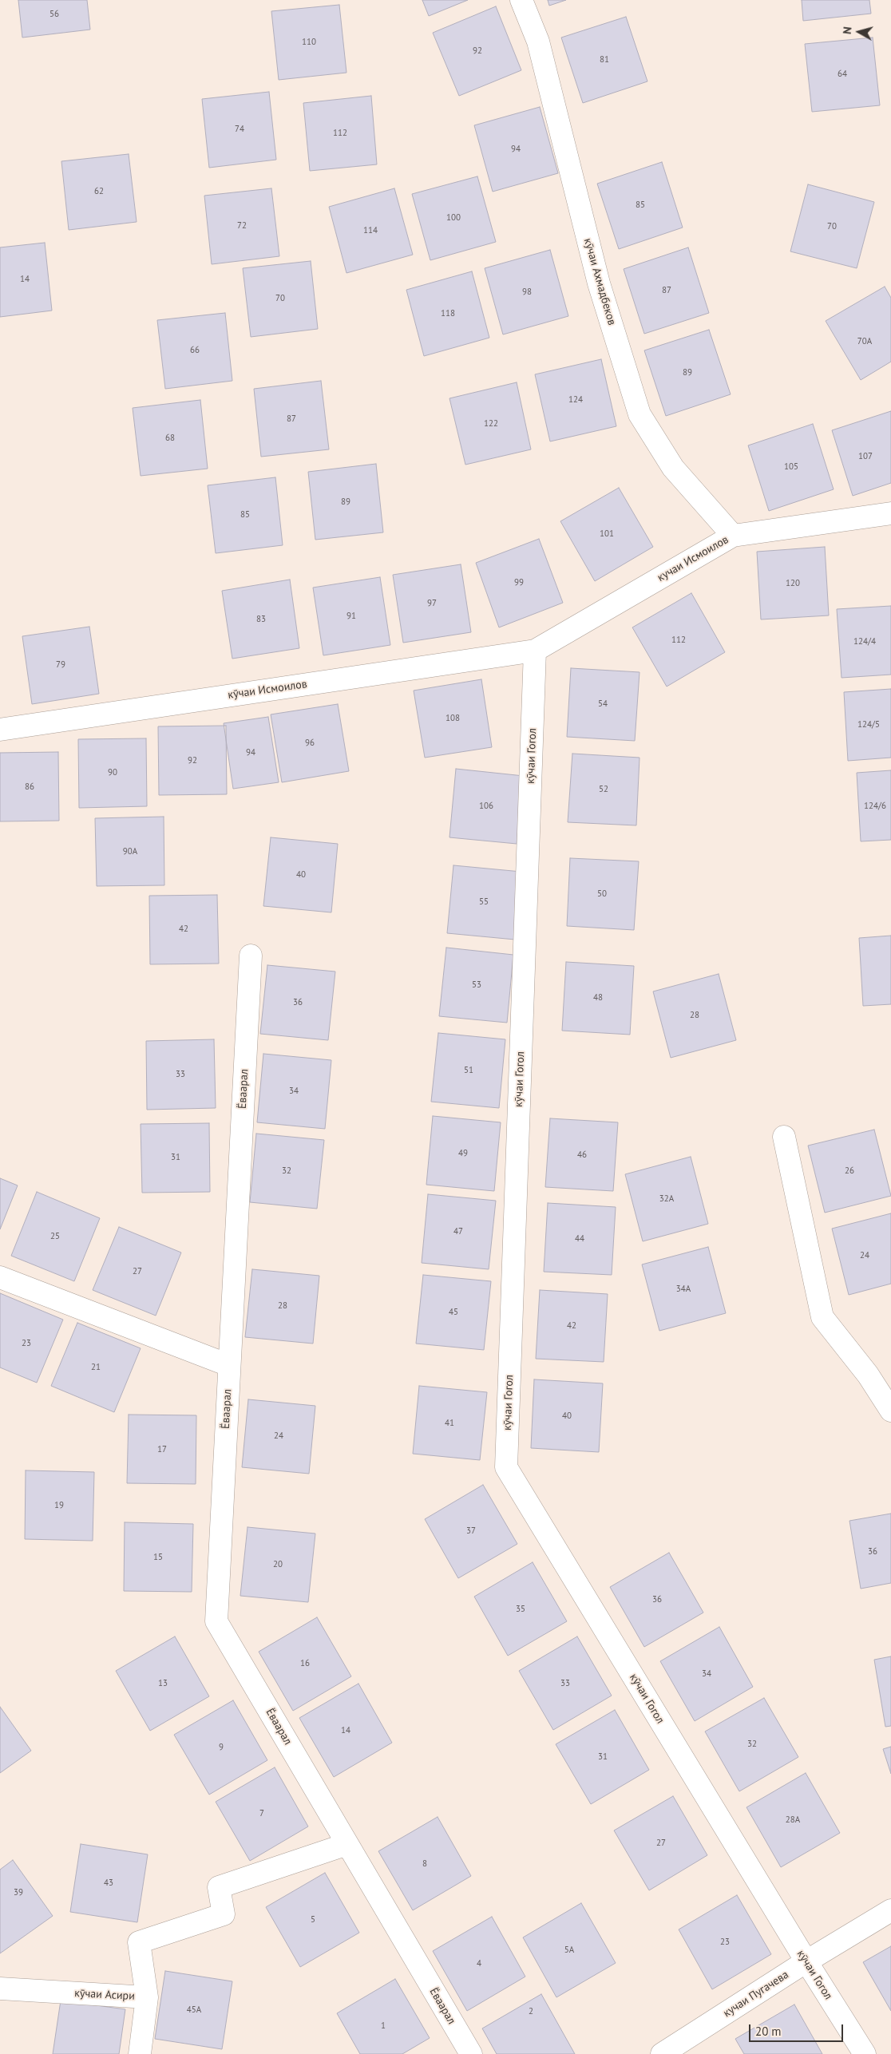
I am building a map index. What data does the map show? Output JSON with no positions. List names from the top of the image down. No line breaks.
{"streets":{"street":["кӯчаи Ахмадбеков","кучаи Исмоилов","кӯчаи Исмоилов","кӯчаи Гогол","Ёваарал","кучаи Пугачева","кӯчаи Асири"]},"crossings":[["кӯчаи Ахмадбеков","кучаи Исмоилов"],["кучаи Исмоилов","кӯчаи Исмоилов"],["кучаи Исмоилов","кӯчаи Гогол"],["кӯчаи Исмоилов","кӯчаи Гогол"],["кӯчаи Гогол","кучаи Пугачева"]],"house_numbers":["56","110","92","81","64","74","112","94","62","85","100","72","70","114","14","87","98","70","118","70А","66","89","124","87","122","68","107","105","89","85","101","99","120","97","91","83","112","124/4","79","54","108","124/5","96","94","92","90","86","52","106","124/6","90А","40","50","55","42","53","48","36","28","51","33","34","49","46","31","32","26","32А","47","25","44","24","27","34А","28","45","42","23","21","40","41","24","17","19","37","36","15","20","36","35","16","34","13","33","14","32","9","31","7","28А","27","8","43","39","5","23","5А","4","45А","2","1"],"scale_bar":"20 m","north":"left"}
